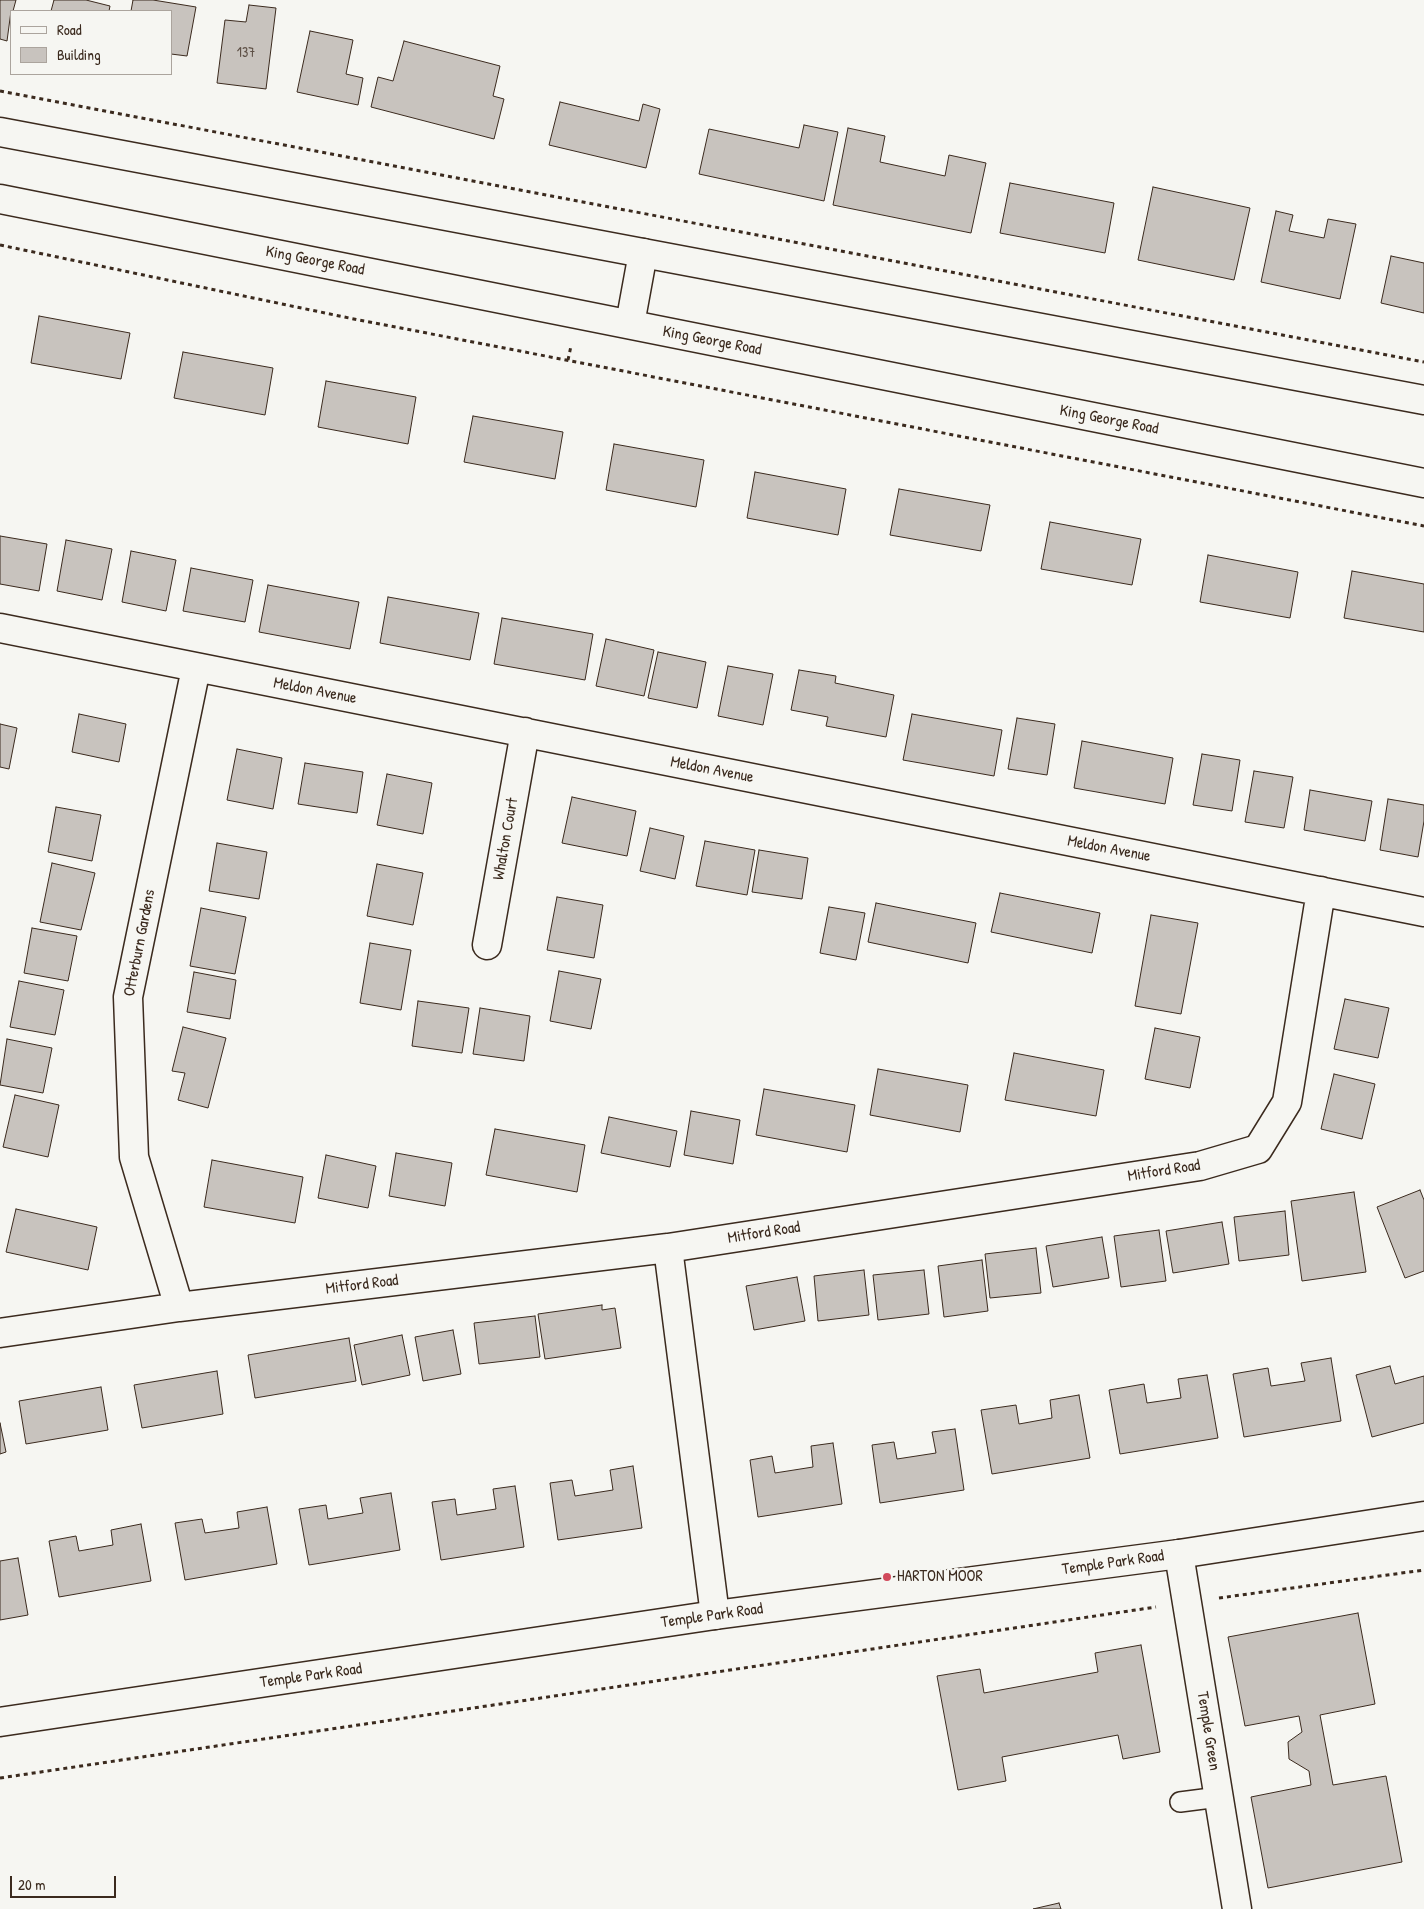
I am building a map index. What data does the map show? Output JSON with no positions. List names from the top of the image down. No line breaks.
{"streets":{"street":["King George Road","Meldon Avenue","Whalton Court","Otterburn Gardens","Mitford Road","Temple Park Road","Temple Green"]},"crossings":[["Meldon Avenue","Whalton Court"],["Meldon Avenue","Otterburn Gardens"],["Meldon Avenue","Mitford Road"],["Otterburn Gardens","Mitford Road"],["Temple Park Road","Temple Green"]],"places":["HARTON MOOR"],"house_numbers":["137"],"legend":["Road","Building"],"scale_bar":"20 m"}
